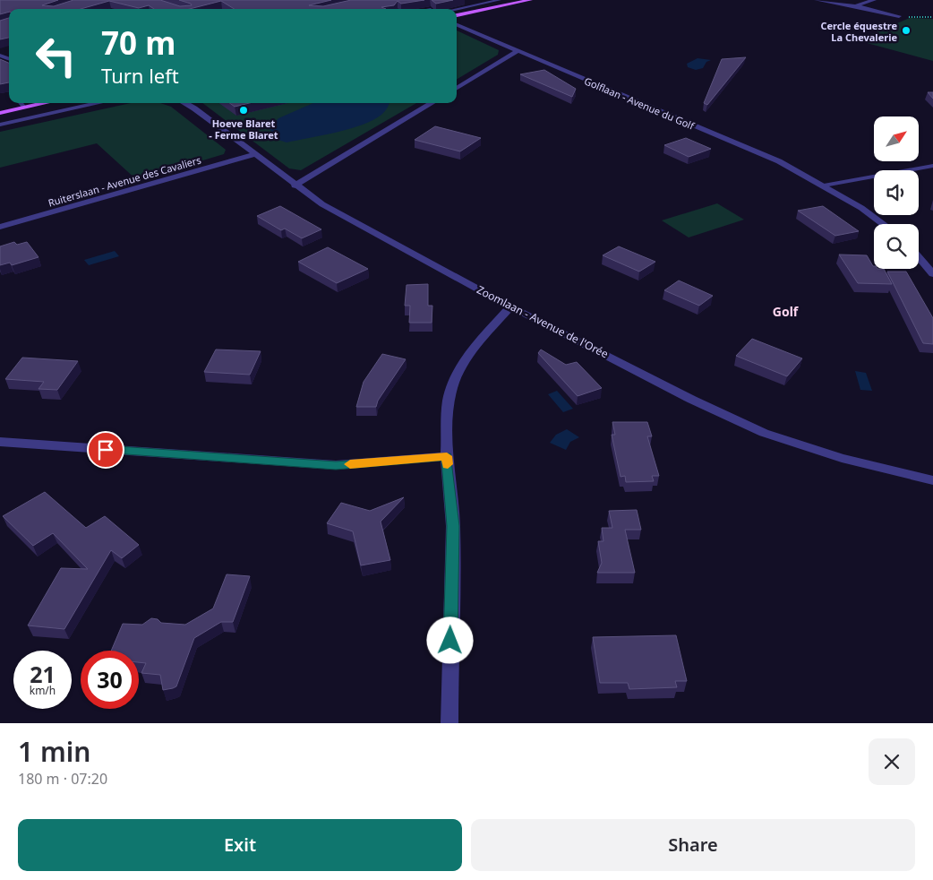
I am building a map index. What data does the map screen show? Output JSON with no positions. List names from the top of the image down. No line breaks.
{"streets":{"street":["Golflaan - Avenue du Golf","Ruiterslaan - Avenue des Cavaliers","Zoomlaan - Avenue de l'Orée"]},"crossings":[["Ruiterslaan - Avenue des Cavaliers","Zoomlaan - Avenue de l'Orée"]],"districts":["Golf"],"places":["Cercle équestre La Chevalerie","Hoeve Blaret - Ferme Blaret"],"north":"top right","page":{"turn":["70 m","Turn left"],"speed":"21 km/h","limit":"30","heading":["1 min","180 m · 07:20"],"buttons":["Exit","Share"]}}
